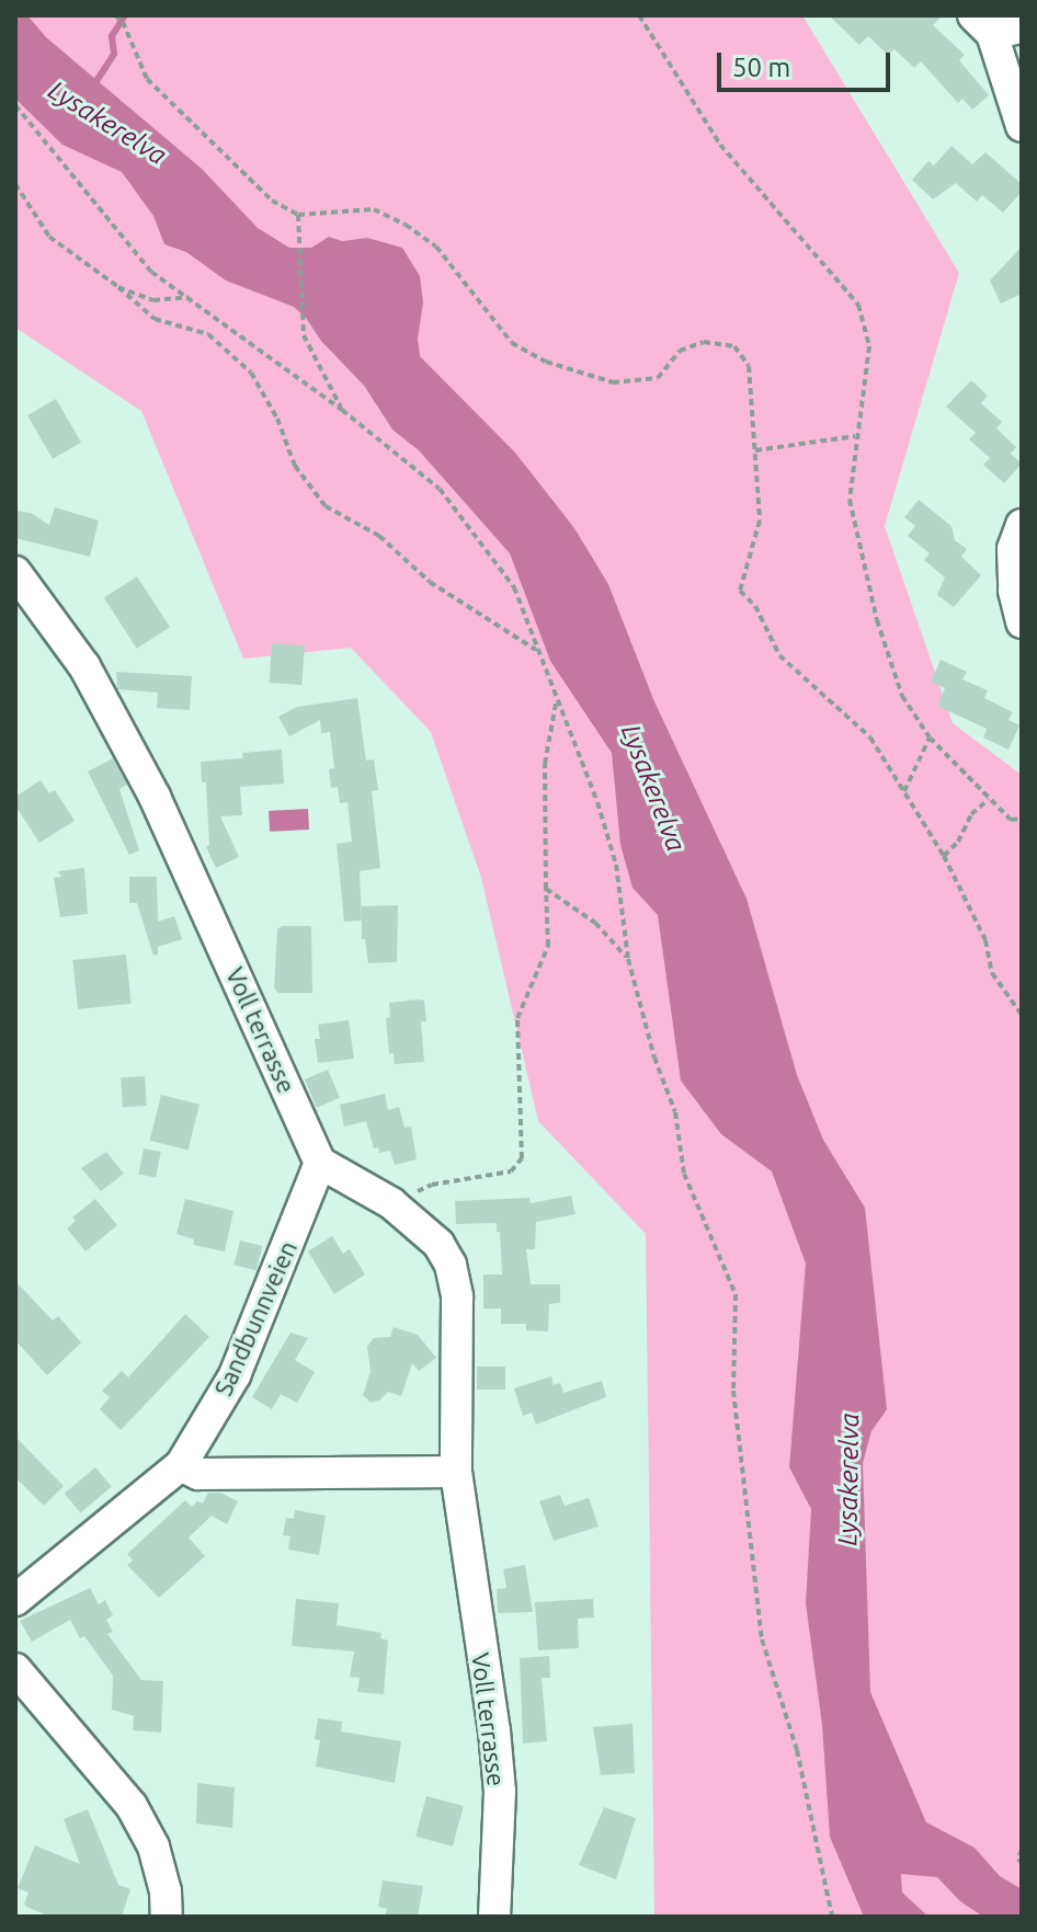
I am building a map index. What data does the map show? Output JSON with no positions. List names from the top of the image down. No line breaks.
{"streets":{"street":["Voll terrasse","Sandbunnveien"]},"crossings":[["Voll terrasse","Sandbunnveien"]],"water":["Lysakerelva"],"scale_bar":"50 m"}
